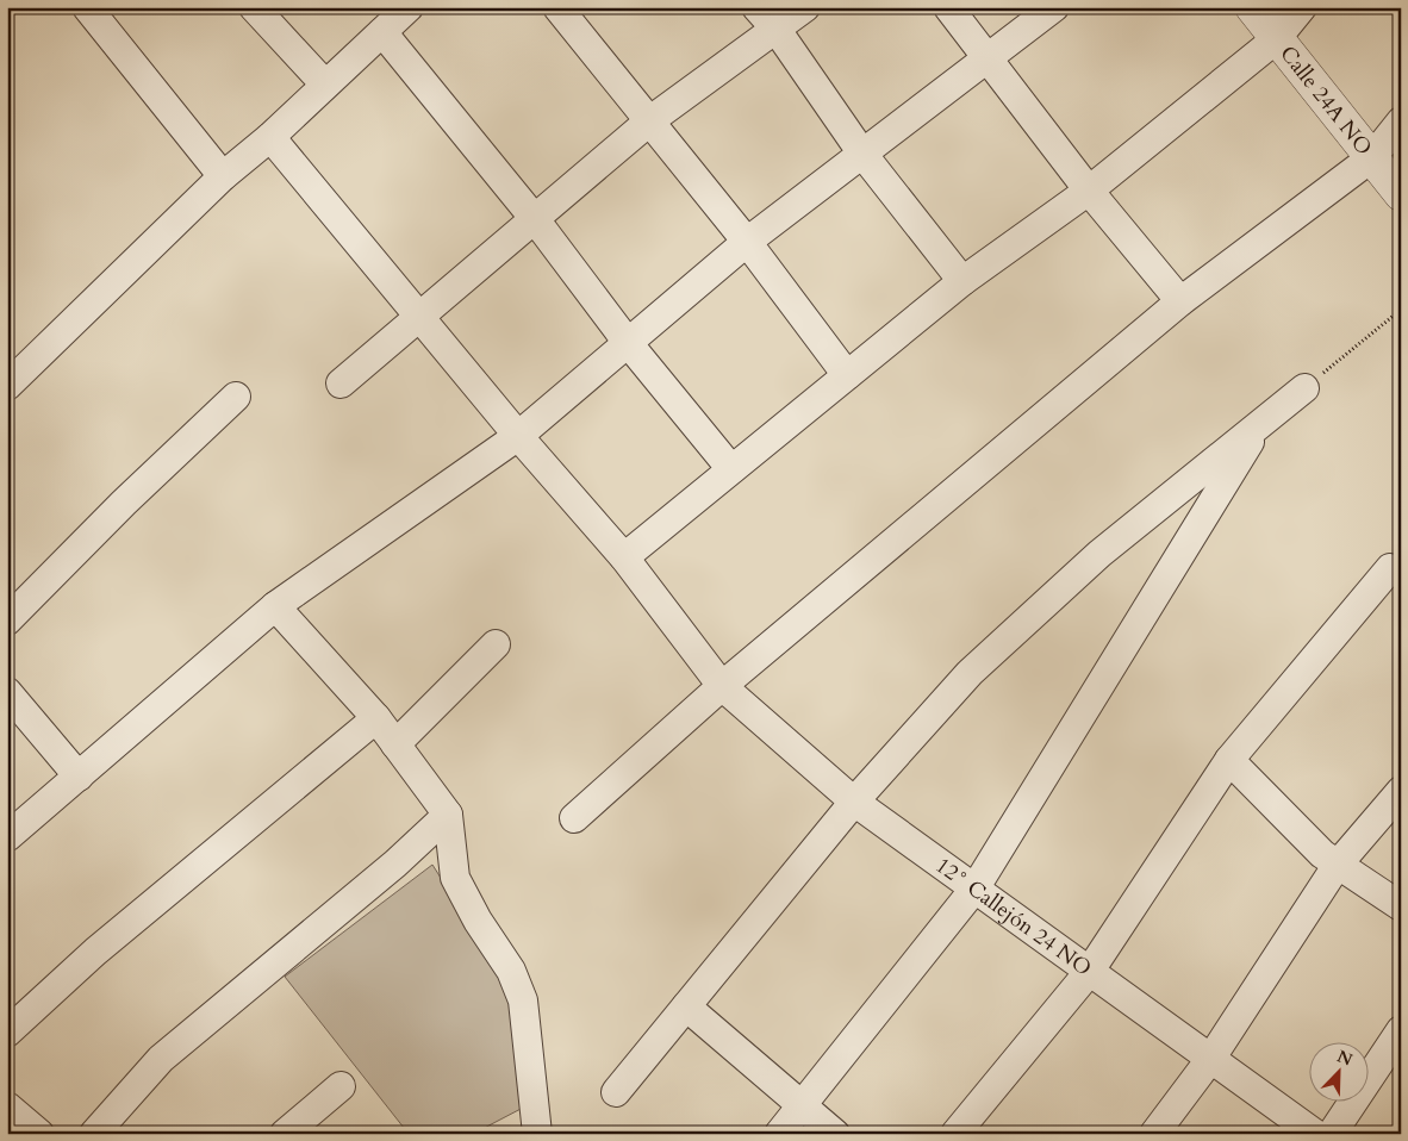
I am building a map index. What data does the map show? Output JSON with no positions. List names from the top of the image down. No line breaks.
{"streets":{"street":["Calle 24A NO","12° Callejón 24 NO"]},"north":"top right"}
